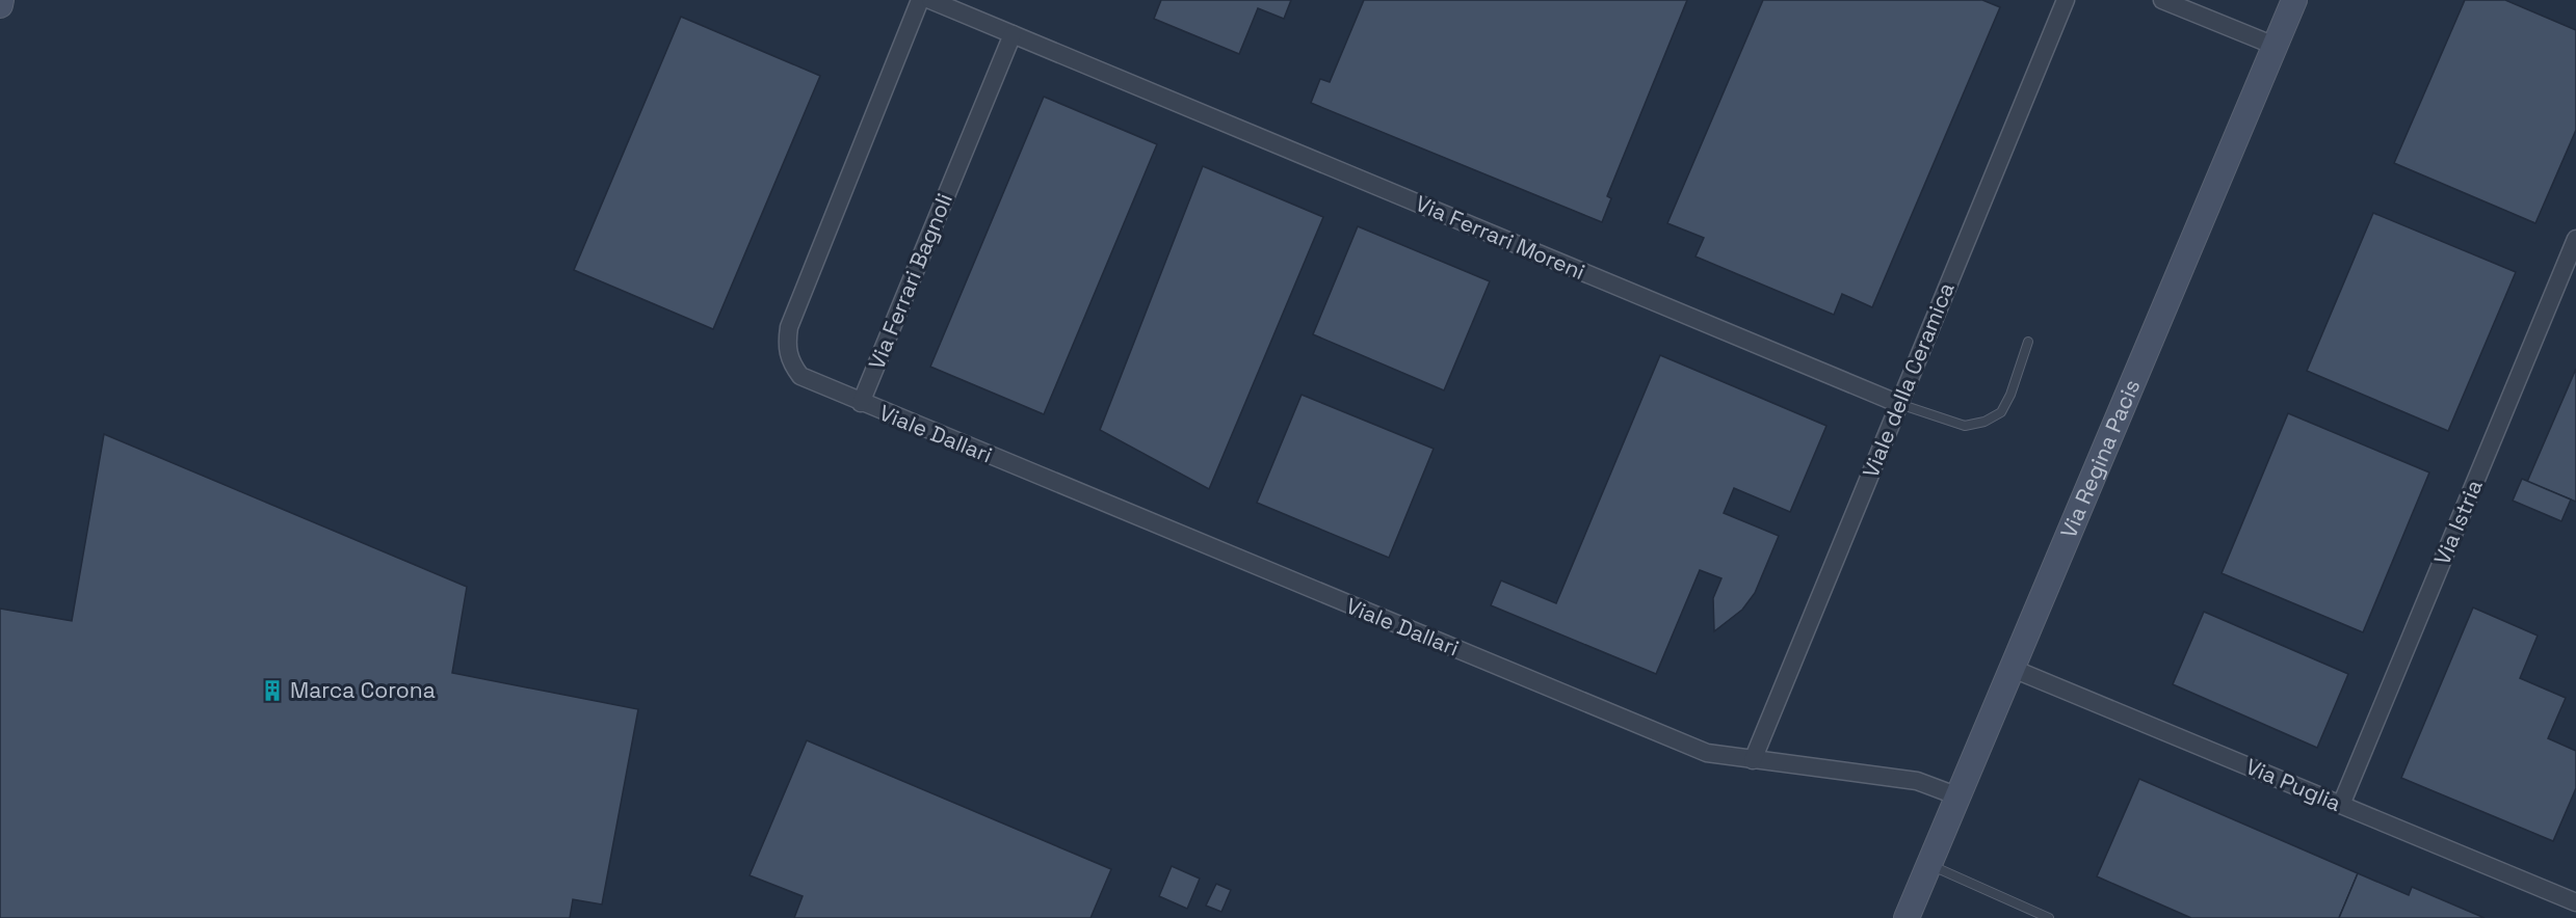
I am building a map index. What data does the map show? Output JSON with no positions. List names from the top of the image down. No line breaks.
{"streets":{"street":["Via Ferrari Moreni","Via Ferrari Bagnoli","Viale della Ceramica","Viale Dallari","Via Regina Pacis","Via Istria","Via Puglia"]},"crossings":[["Via Ferrari Moreni","Via Ferrari Bagnoli"],["Via Ferrari Moreni","Viale della Ceramica"],["Via Ferrari Bagnoli","Viale Dallari"],["Viale della Ceramica","Viale Dallari"],["Viale Dallari","Via Regina Pacis"],["Via Regina Pacis","Via Puglia"],["Via Istria","Via Puglia"]],"places":{"building":["Marca Corona"]}}
